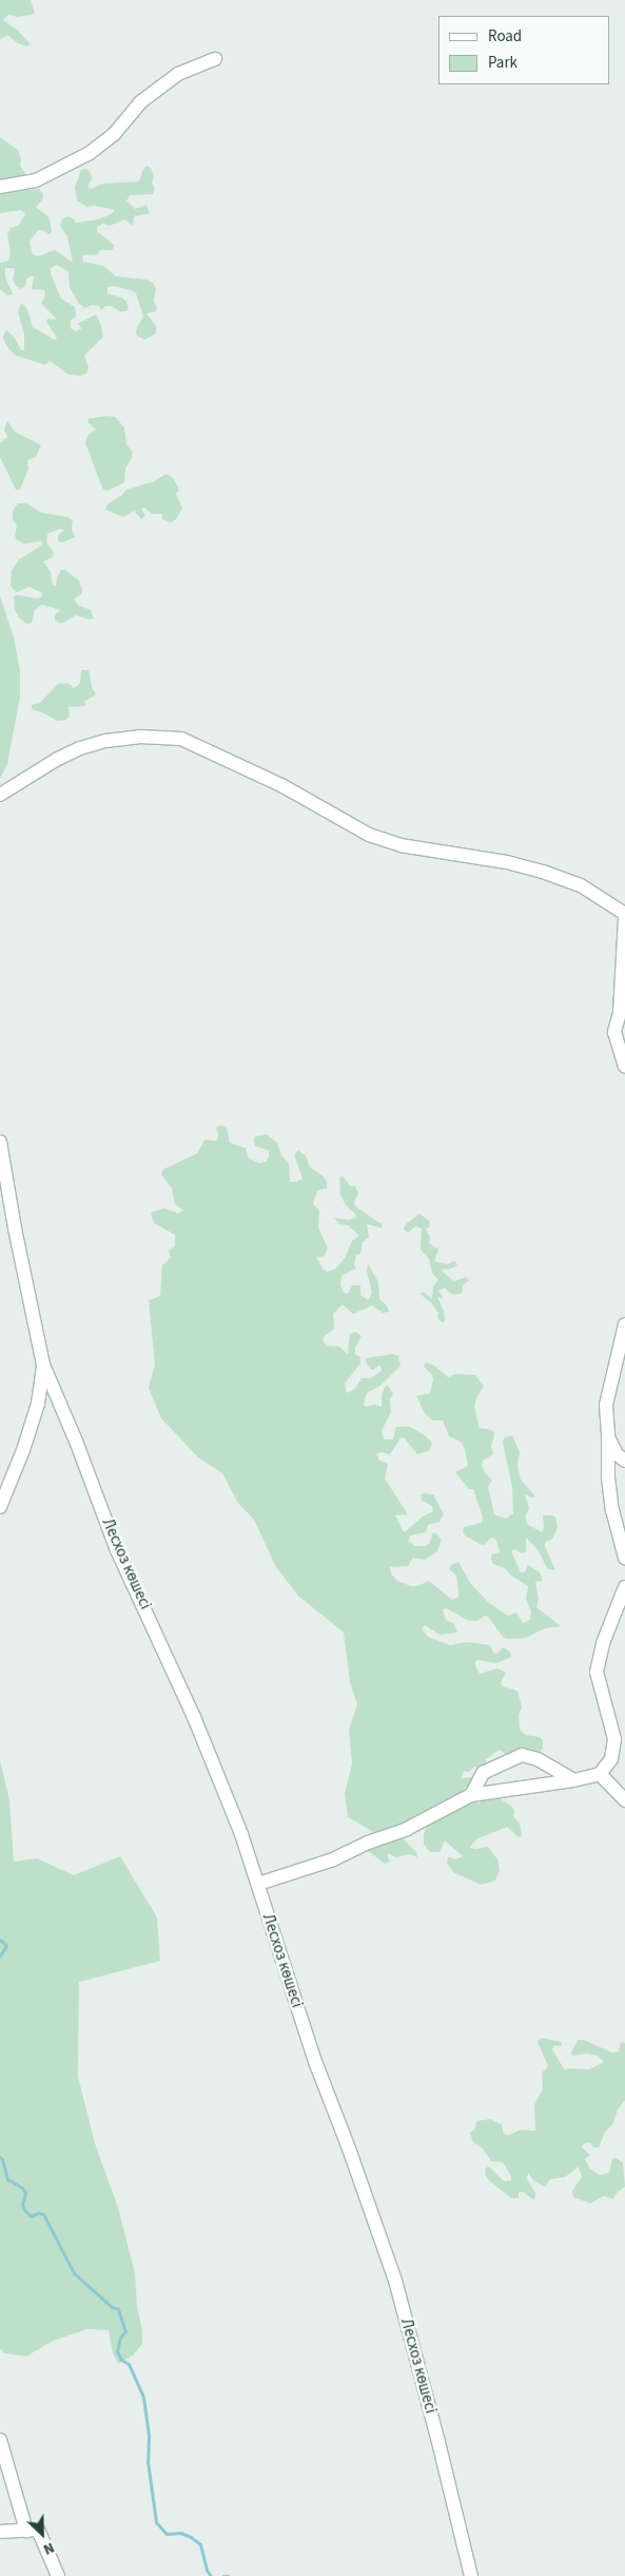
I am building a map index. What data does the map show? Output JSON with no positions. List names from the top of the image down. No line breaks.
{"streets":{"street":["Лесхоз көшесі"]},"legend":["Road","Park"],"north":"bottom right"}
